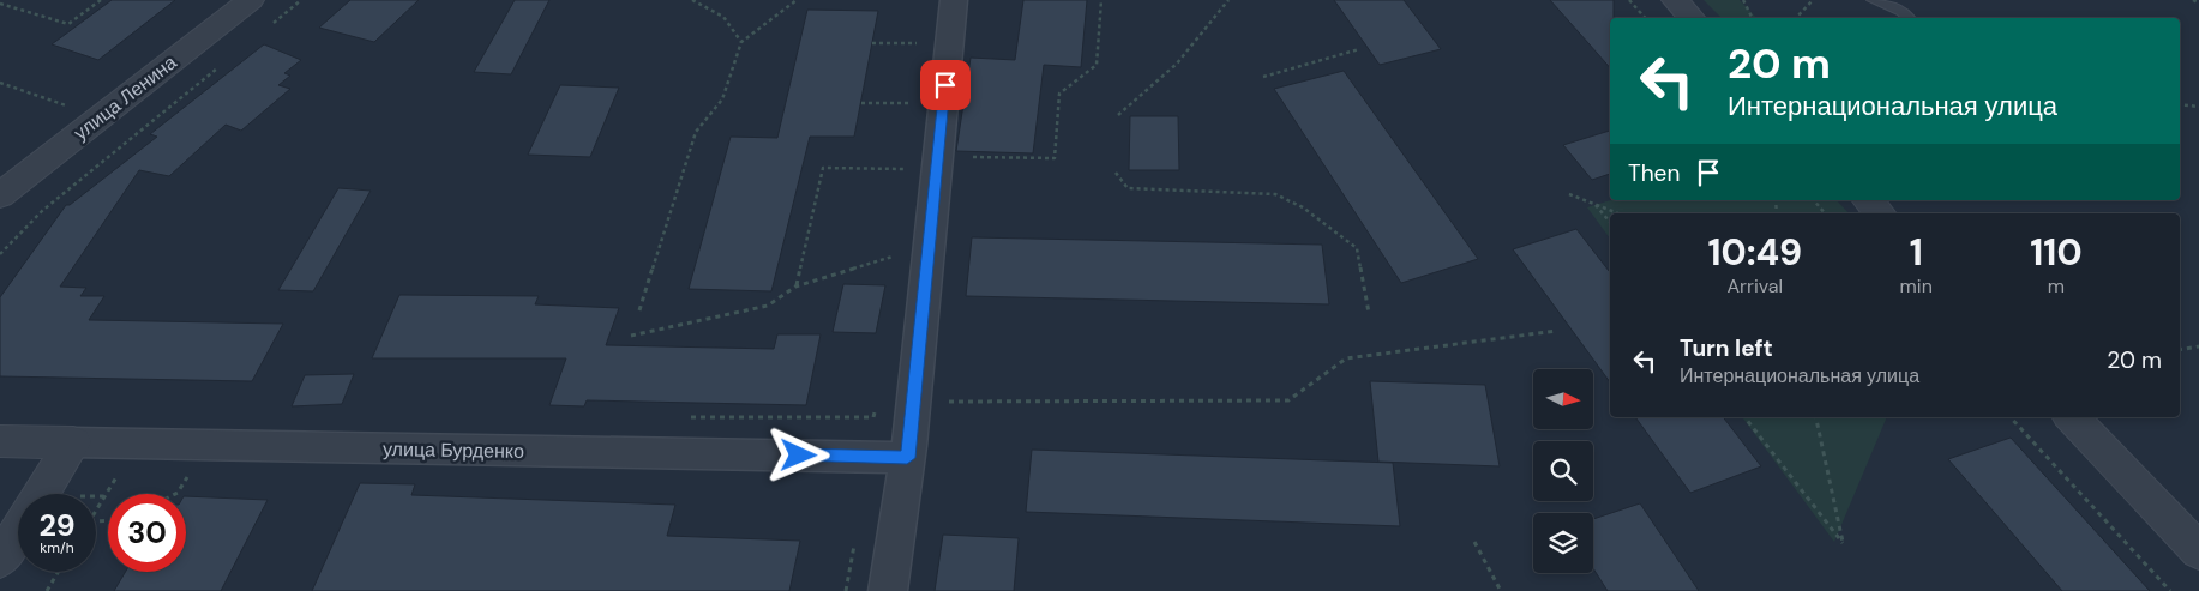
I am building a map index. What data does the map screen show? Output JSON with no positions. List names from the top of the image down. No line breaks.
{"streets":{"street":["улица Ленина","улица Бурденко"]},"north":"right","page":{"turn":["20 m","Интернациональная улица"],"then":"Then","eta":["10:49","Arrival","1","min","110","m"],"list":[{"name":"Turn left","note":"Интернациональная улица","value":"20 m"}],"speed":"29 km/h","limit":"30"}}
